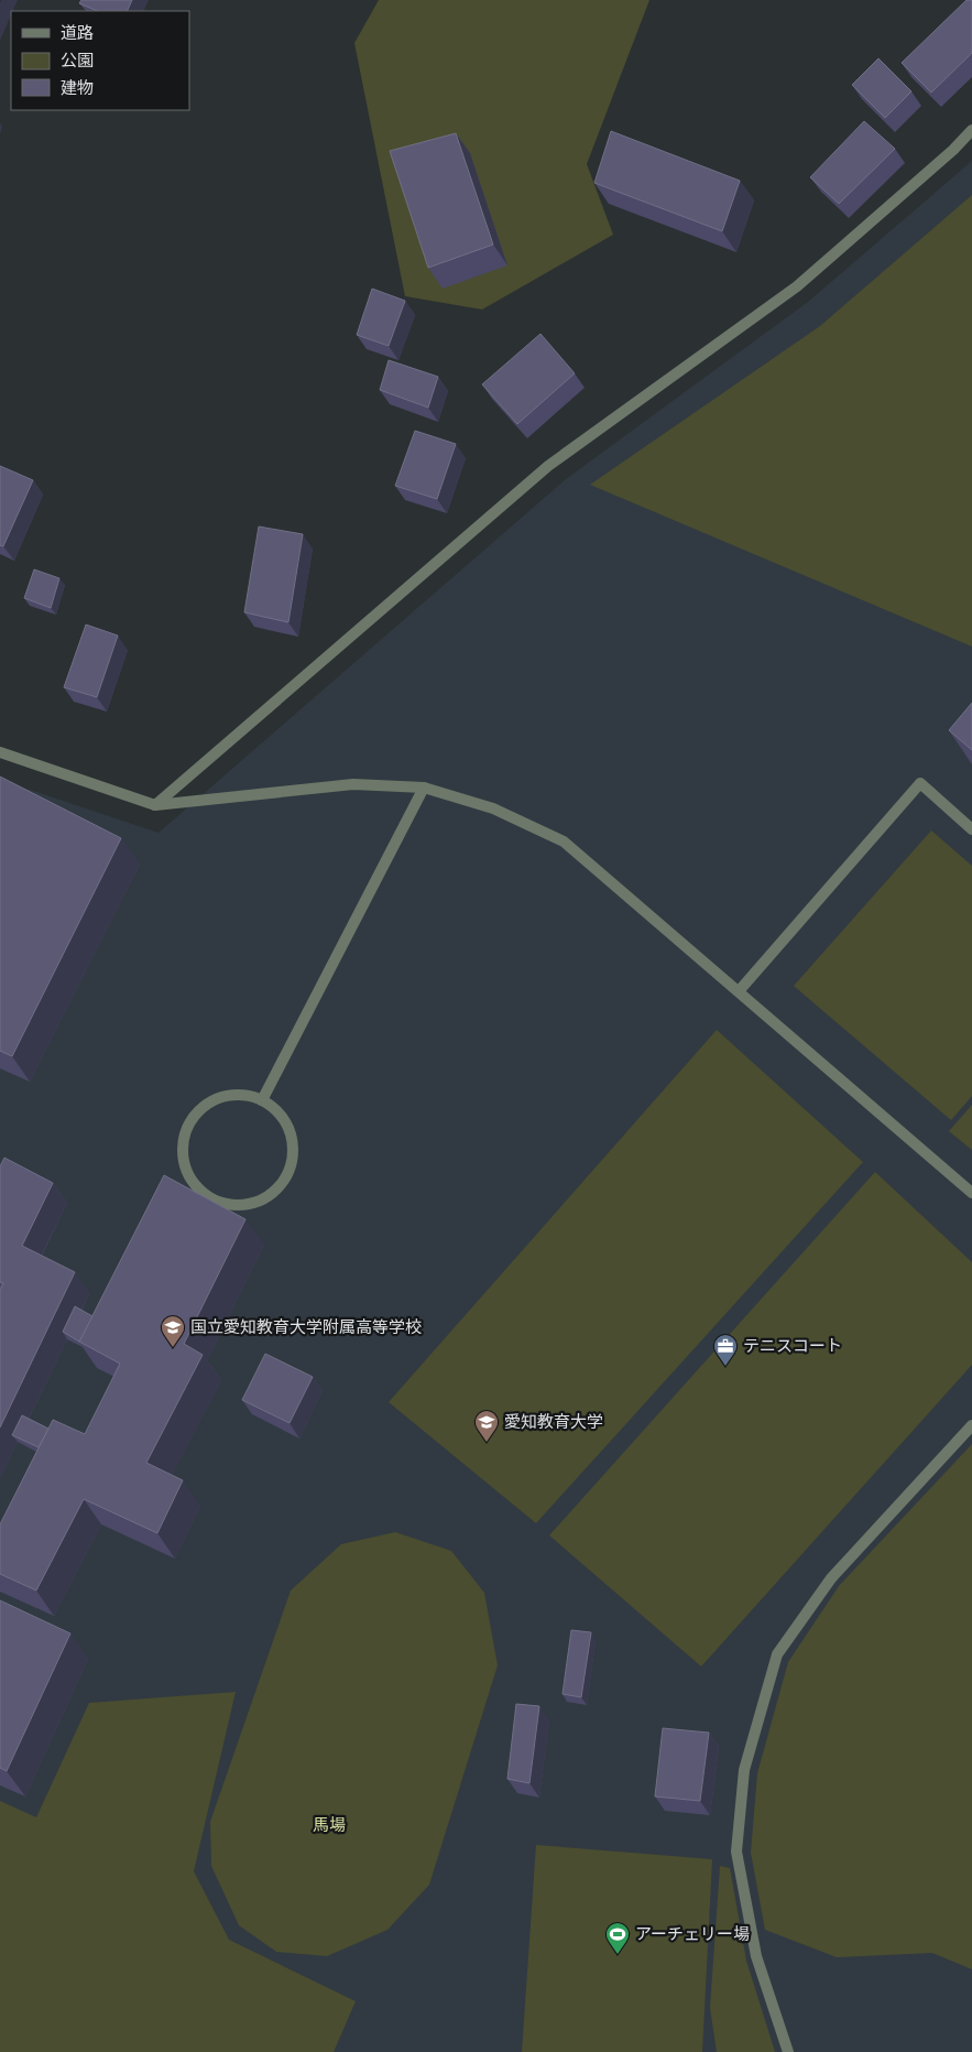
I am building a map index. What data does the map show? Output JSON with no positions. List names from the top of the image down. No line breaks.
{"parks":["馬場"],"places":{"school or university":["国立愛知教育大学附属高等学校","愛知教育大学"],"office":["テニスコート"],"sports":["アーチェリー場"]},"legend":["道路","公園","建物"]}
